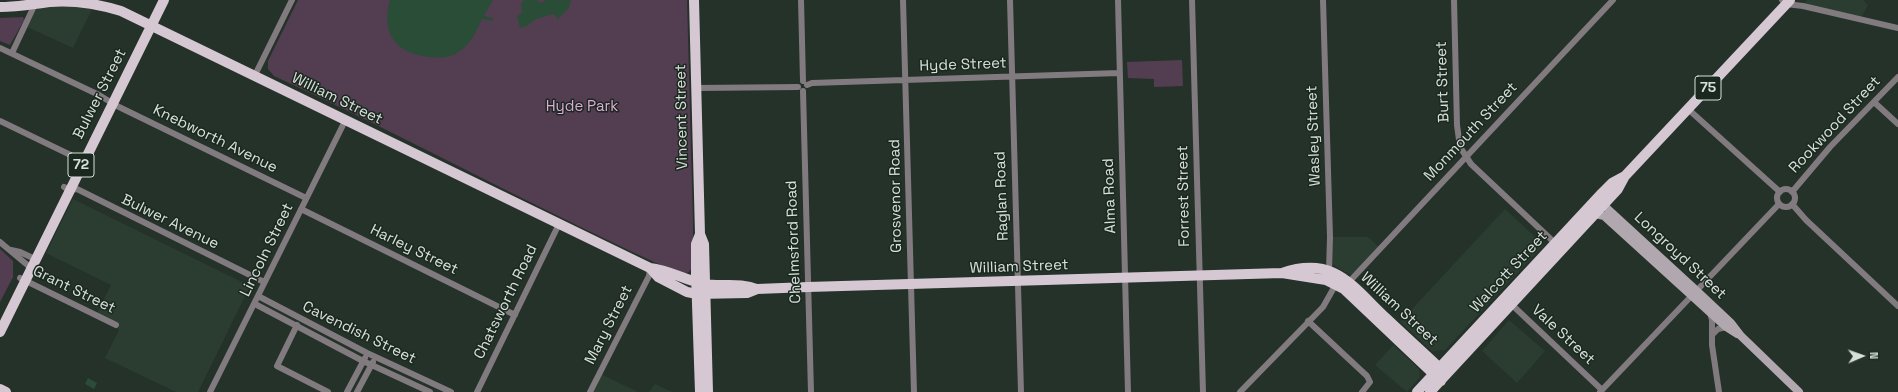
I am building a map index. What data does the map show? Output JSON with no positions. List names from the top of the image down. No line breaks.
{"streets":{"main road":["75","Bulwer Street","William Street","Vincent Street","72","Longroyd Street","Walcott Street"],"street":["Hyde Street","Burt Street","Rookwood Street","Monmouth Street","Wasley Street","Knebworth Avenue","Grosvenor Road","Raglan Road","Alma Road","Forrest Street","Bulwer Avenue","Chelmsford Road","Lincoln Street","Harley Street","Grant Street","Chatsworth Road","Mary Street","Cavendish Street","Vale Street"]},"crossings":[["Hyde Street","Grosvenor Road"],["Hyde Street","Raglan Road"],["Hyde Street","Alma Road"],["Burt Street","Monmouth Street"],["Burt Street","Walcott Street"],["Bulwer Street","William Street"],["Bulwer Street","Knebworth Avenue"],["Bulwer Street","Bulwer Avenue"],["Bulwer Street","Grant Street"],["William Street","Vincent Street"],["William Street","Monmouth Street"],["William Street","Wasley Street"],["William Street","Grosvenor Road"],["William Street","Raglan Road"],["William Street","Alma Road"],["William Street","Forrest Street"],["William Street","Chelmsford Road"],["William Street","Lincoln Street"],["William Street","Walcott Street"],["William Street","Chatsworth Road"],["William Street","Mary Street"],["Knebworth Avenue","Lincoln Street"],["Bulwer Avenue","Lincoln Street"],["Lincoln Street","Harley Street"],["Lincoln Street","Cavendish Street"],["Harley Street","Chatsworth Road"],["Longroyd Street","Walcott Street"],["Walcott Street","Vale Street"]],"parks":["Hyde Park"],"north":"right"}
